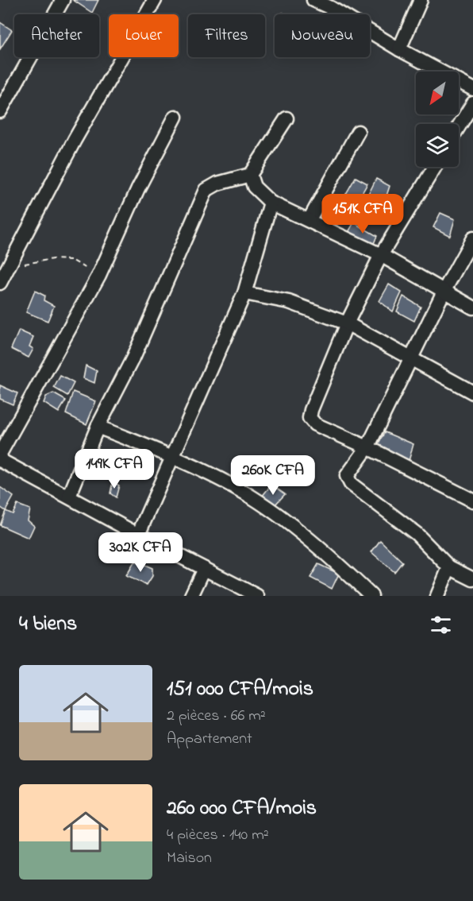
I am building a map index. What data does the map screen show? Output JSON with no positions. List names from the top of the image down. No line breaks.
{"north":"bottom left","page":{"chip":["Acheter","Louer","Filtres","Nouveau"],"price":["151K CFA","149K CFA","260K CFA","302K CFA"],"heading":"4 biens","list":[{"name":"151 000 CFA/mois","note":"2 pièces · 66 m² · Appartement"},{"name":"260 000 CFA/mois","note":"4 pièces · 140 m² · Maison"}]}}
